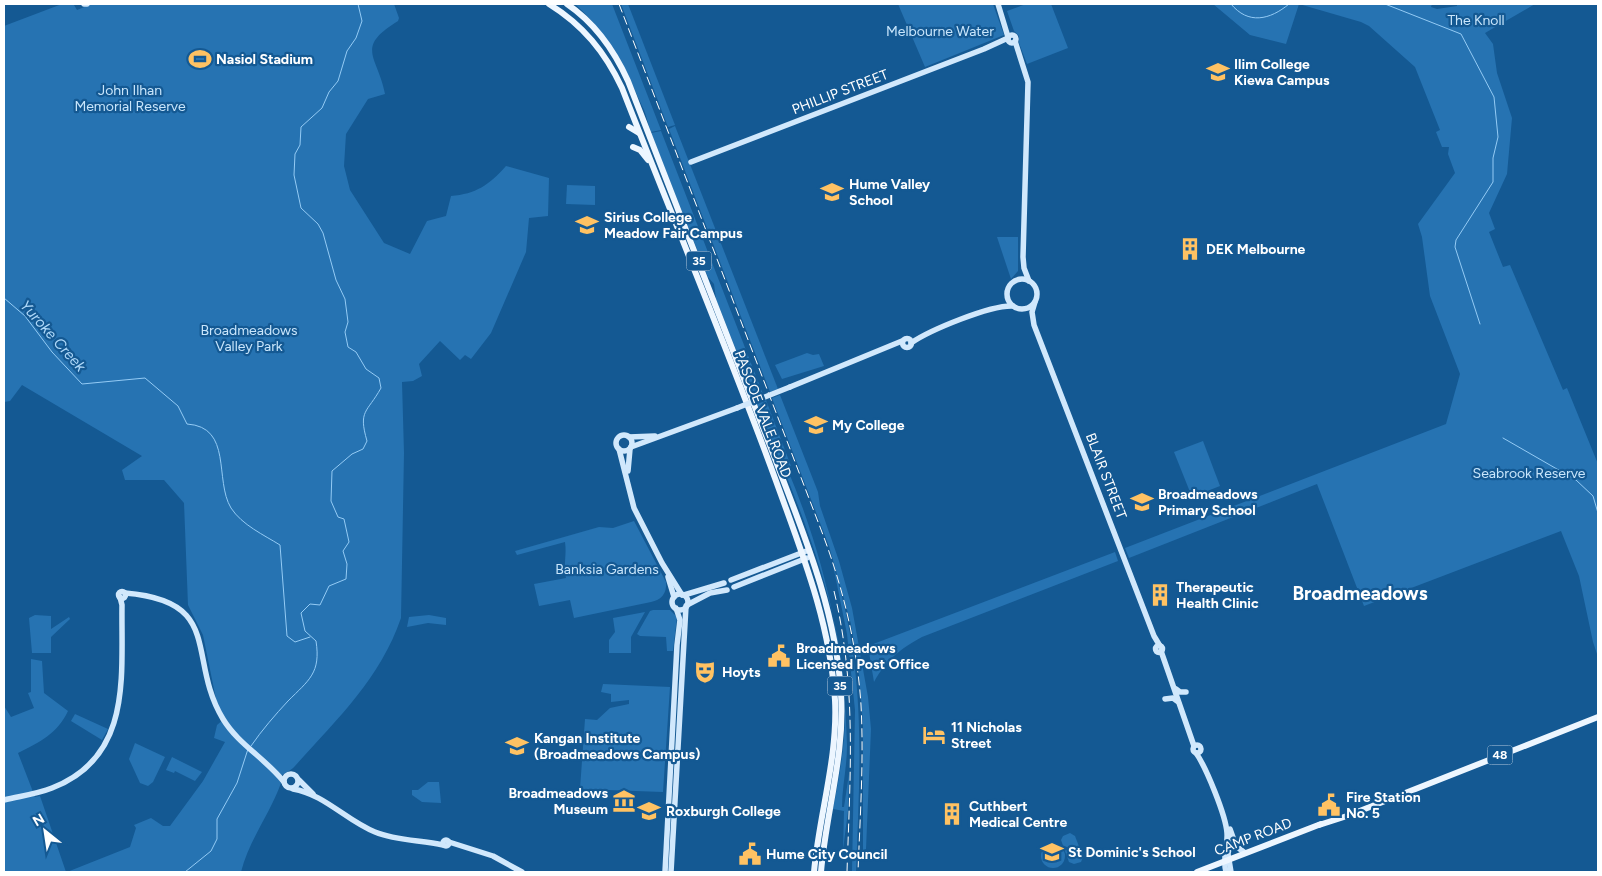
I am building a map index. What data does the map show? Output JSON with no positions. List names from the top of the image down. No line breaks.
{"streets":{"main road":["35","PASCOE VALE ROAD","48","CAMP ROAD"],"street":["PHILLIP STREET","BLAIR STREET"]},"crossings":[["BLAIR STREET","CAMP ROAD"]],"districts":["Broadmeadows"],"water":["Yuroke Creek"],"parks":["The Knoll","Melbourne Water","John Ilhan Memorial Reserve","Broadmeadows Valley Park","Seabrook Reserve","Banksia Gardens"],"places":{"sports":["Nasiol Stadium"],"school or university":["Ilim College Kiewa Campus","Hume Valley School","Sirius College Meadow Fair Campus","My College","Broadmeadows Primary School","Kangan Institute (Broadmeadows Campus)","Roxburgh College","St Dominic's School"],"building":["DEK Melbourne","Therapeutic Health Clinic","Cuthbert Medical Centre"],"public building":["Broadmeadows Licensed Post Office","Fire Station No. 5","Hume City Council"],"theatre":["Hoyts"],"hotel":["11 Nicholas Street"],"museum":["Broadmeadows Museum"]},"north":"top left"}
